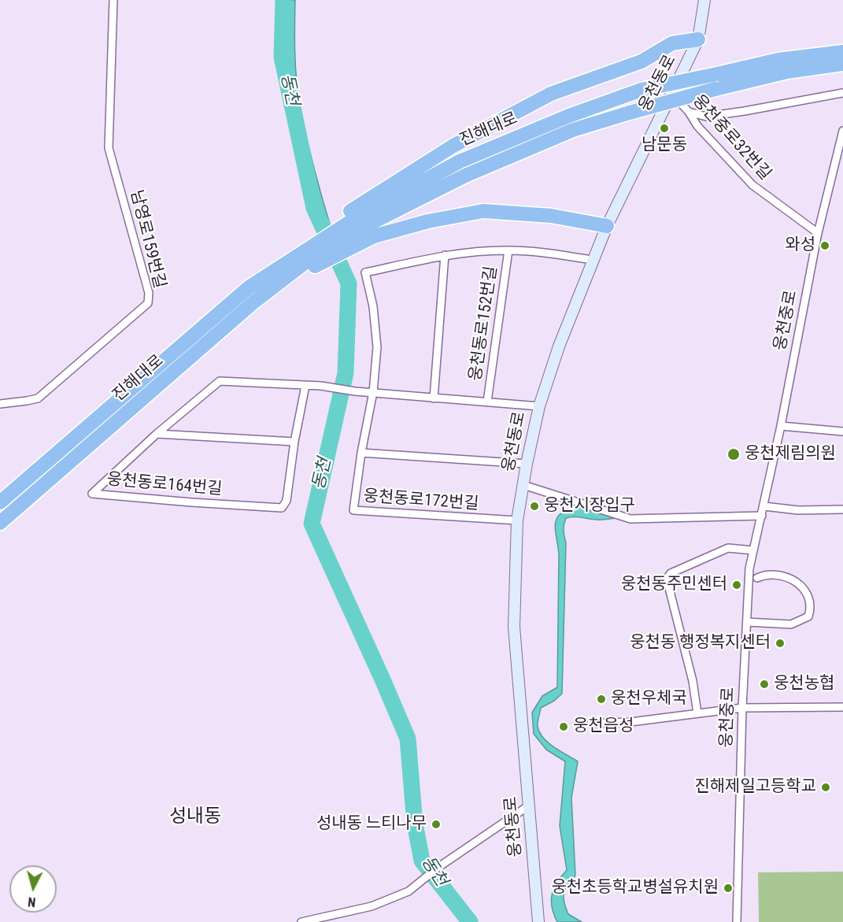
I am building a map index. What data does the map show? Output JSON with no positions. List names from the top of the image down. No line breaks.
{"streets":{"highway":["진해대로"],"main road":["웅천동로"],"street":["웅천중로32번길","남영로159번길","웅천중로","웅천동로152번길","웅천동로164번길","웅천동로172번길"]},"crossings":[["웅천동로","웅천중로32번길"],["웅천동로","웅천동로152번길"],["웅천동로","웅천동로172번길"],["웅천중로32번길","웅천중로"],["웅천동로152번길","웅천동로164번길"],["웅천동로152번길","웅천동로172번길"],["웅천동로164번길","웅천동로172번길"]],"districts":["성내동"],"water":["동천"],"places":["남문동","와성","웅천제림의원","웅천시장입구","웅천동주민센터","웅천동 행정복지센터","웅천농협","웅천우체국","웅천읍성","진해제일고등학교","성내동 느티나무","웅천초등학교병설유치원"],"north":"bottom"}
